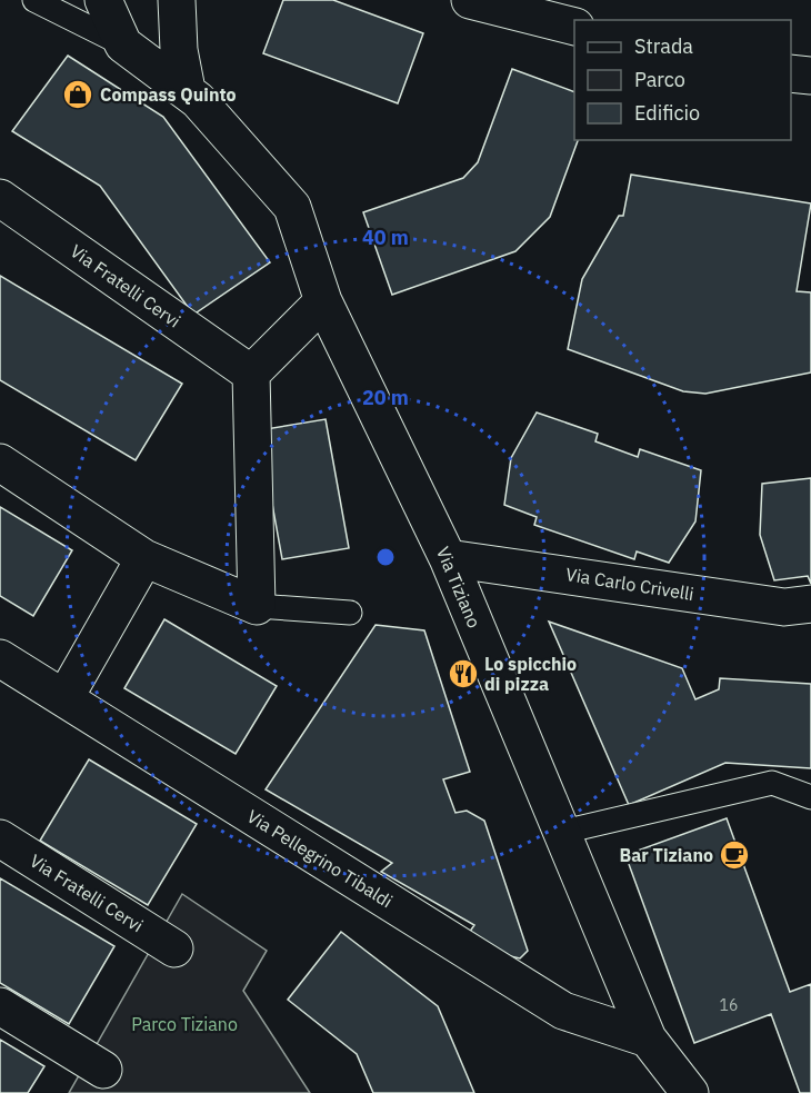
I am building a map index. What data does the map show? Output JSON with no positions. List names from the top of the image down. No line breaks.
{"streets":{"street":["Via Fratelli Cervi","Via Carlo Crivelli","Via Tiziano","Via Pellegrino Tibaldi"]},"crossings":[["Via Carlo Crivelli","Via Tiziano"],["Via Tiziano","Via Pellegrino Tibaldi"]],"parks":["Parco Tiziano"],"places":{"shop":["Compass Quinto"],"restaurant":["Lo spicchio di pizza"],"cafe":["Bar Tiziano"]},"house_numbers":["16"],"legend":["Strada","Parco","Edificio"],"rings":["40 m","20 m"]}
